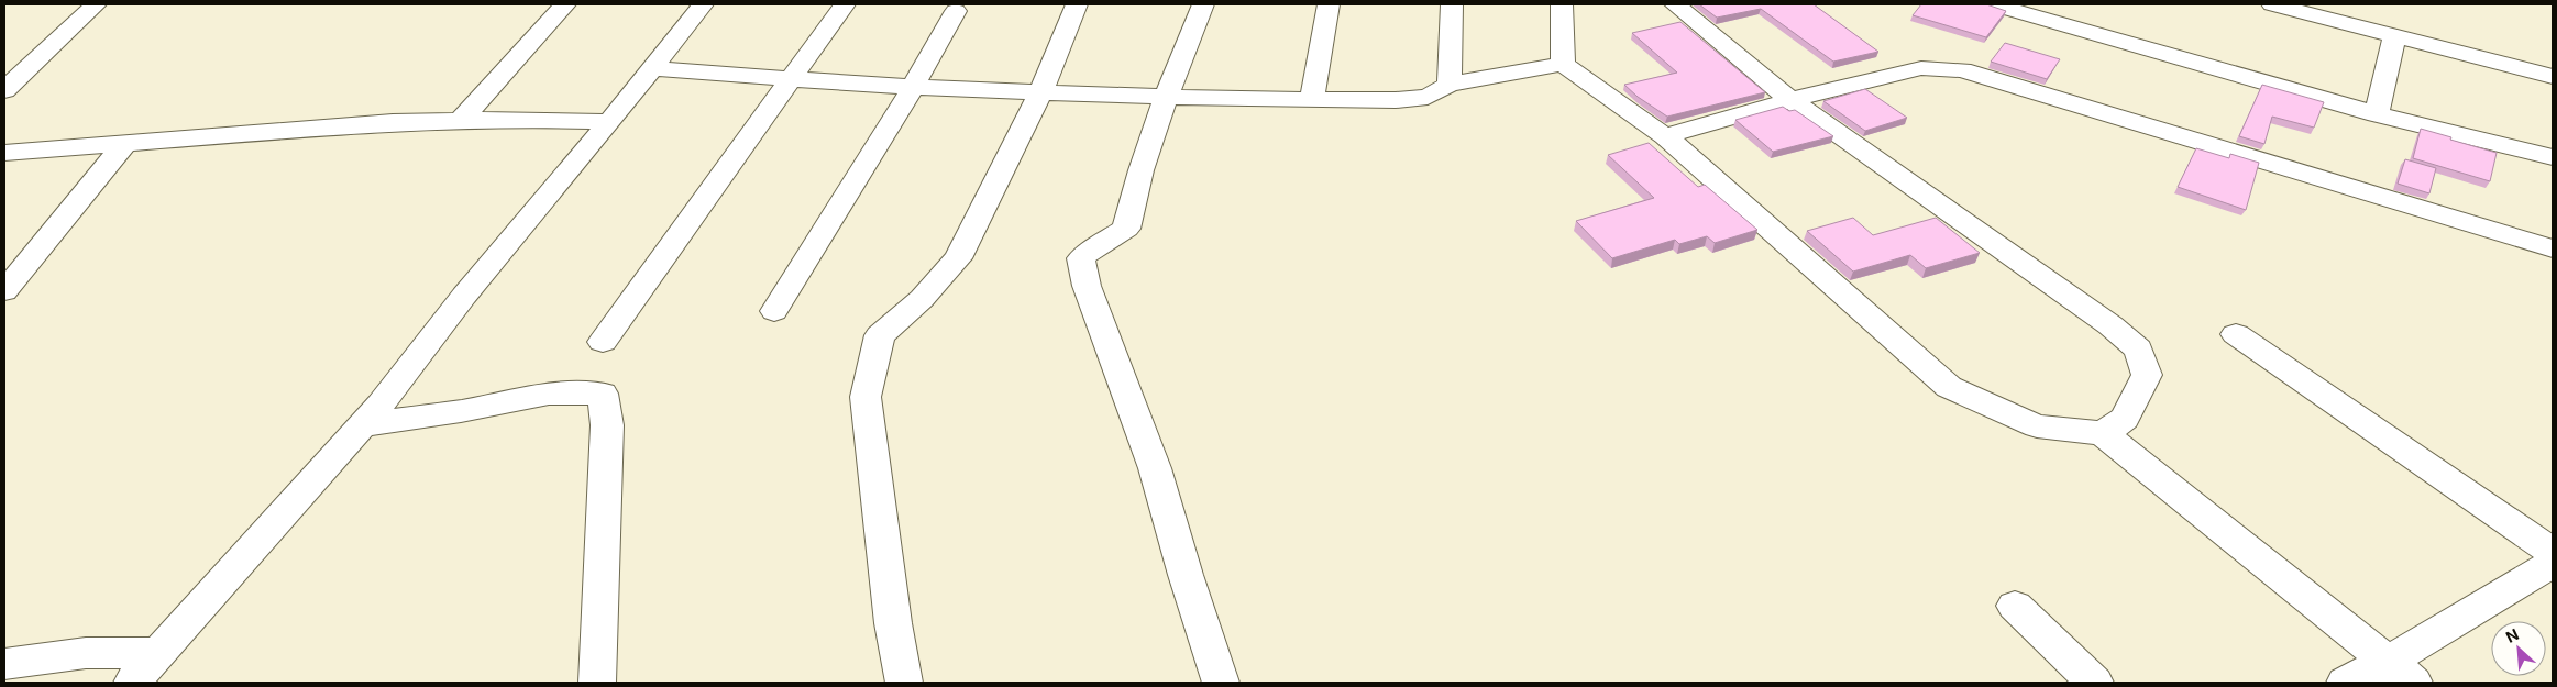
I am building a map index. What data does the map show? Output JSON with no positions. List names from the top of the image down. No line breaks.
{"north":"top left"}
